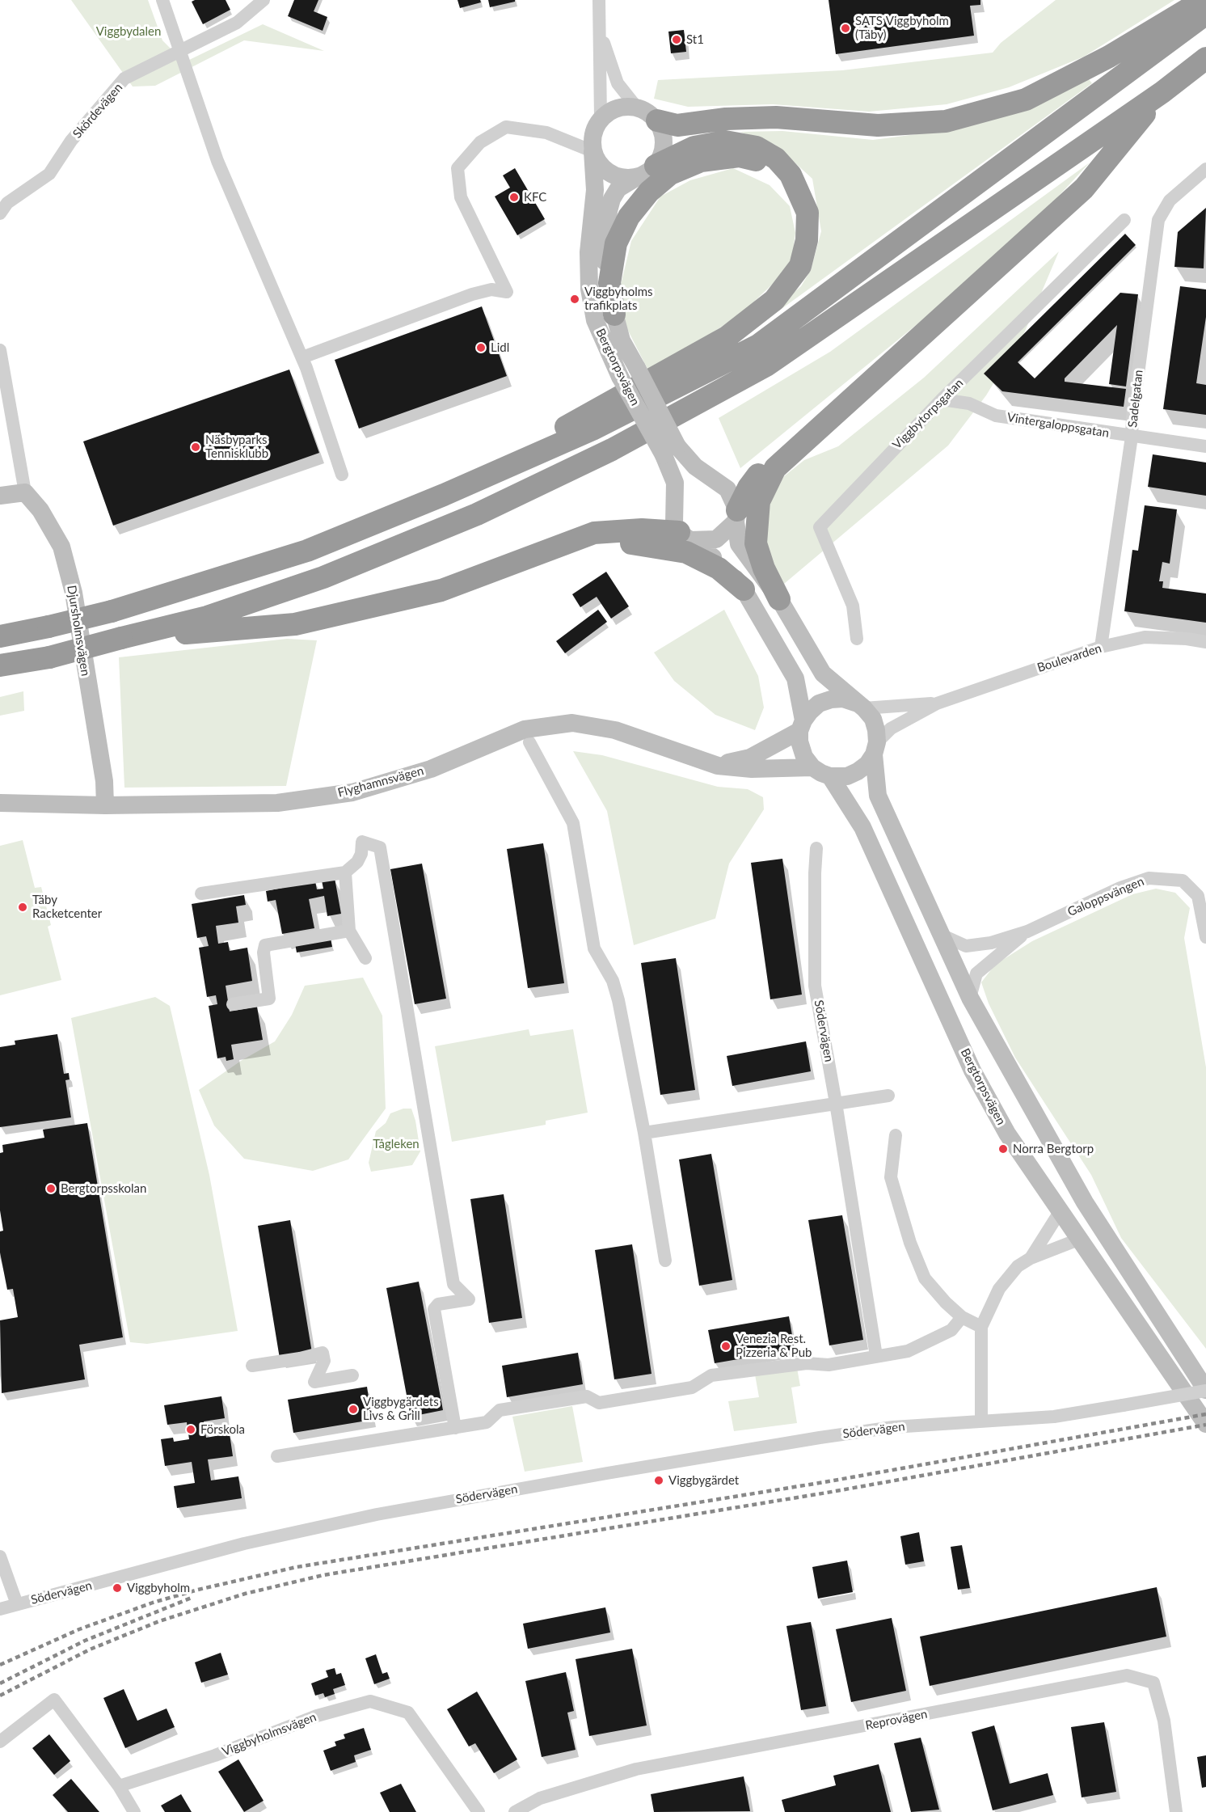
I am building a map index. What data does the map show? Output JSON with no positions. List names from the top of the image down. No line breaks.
{"streets":{"main road":["Bergtorpsvägen","Djursholmsvägen","Flyghamnsvägen"],"street":["Skördevägen","Sadelgatan","Viggbytorpsgatan","Vintergaloppsgatan","Boulevarden","Galoppsvängen","Södervägen","Reprovägen","Viggbyholmsvägen"]},"crossings":[["Bergtorpsvägen","Boulevarden"],["Bergtorpsvägen","Flyghamnsvägen"],["Bergtorpsvägen","Galoppsvängen"],["Bergtorpsvägen","Södervägen"],["Sadelgatan","Vintergaloppsgatan"],["Sadelgatan","Boulevarden"],["Viggbytorpsgatan","Vintergaloppsgatan"],["Djursholmsvägen","Flyghamnsvägen"],["Boulevarden","Flyghamnsvägen"]],"parks":["Viggbydalen","Tågleken"],"places":["SATS Viggbyholm (Täby)","St1","KFC","Viggbyholms trafikplats","Lidl","Näsbyparks Tennisklubb","Täby Racketcenter","Norra Bergtorp","Bergtorpsskolan","Venezia Rest. Pizzeria & Pub","Viggbygärdets Livs & Grill","Förskola","Viggbygärdet","Viggbyholm"]}
